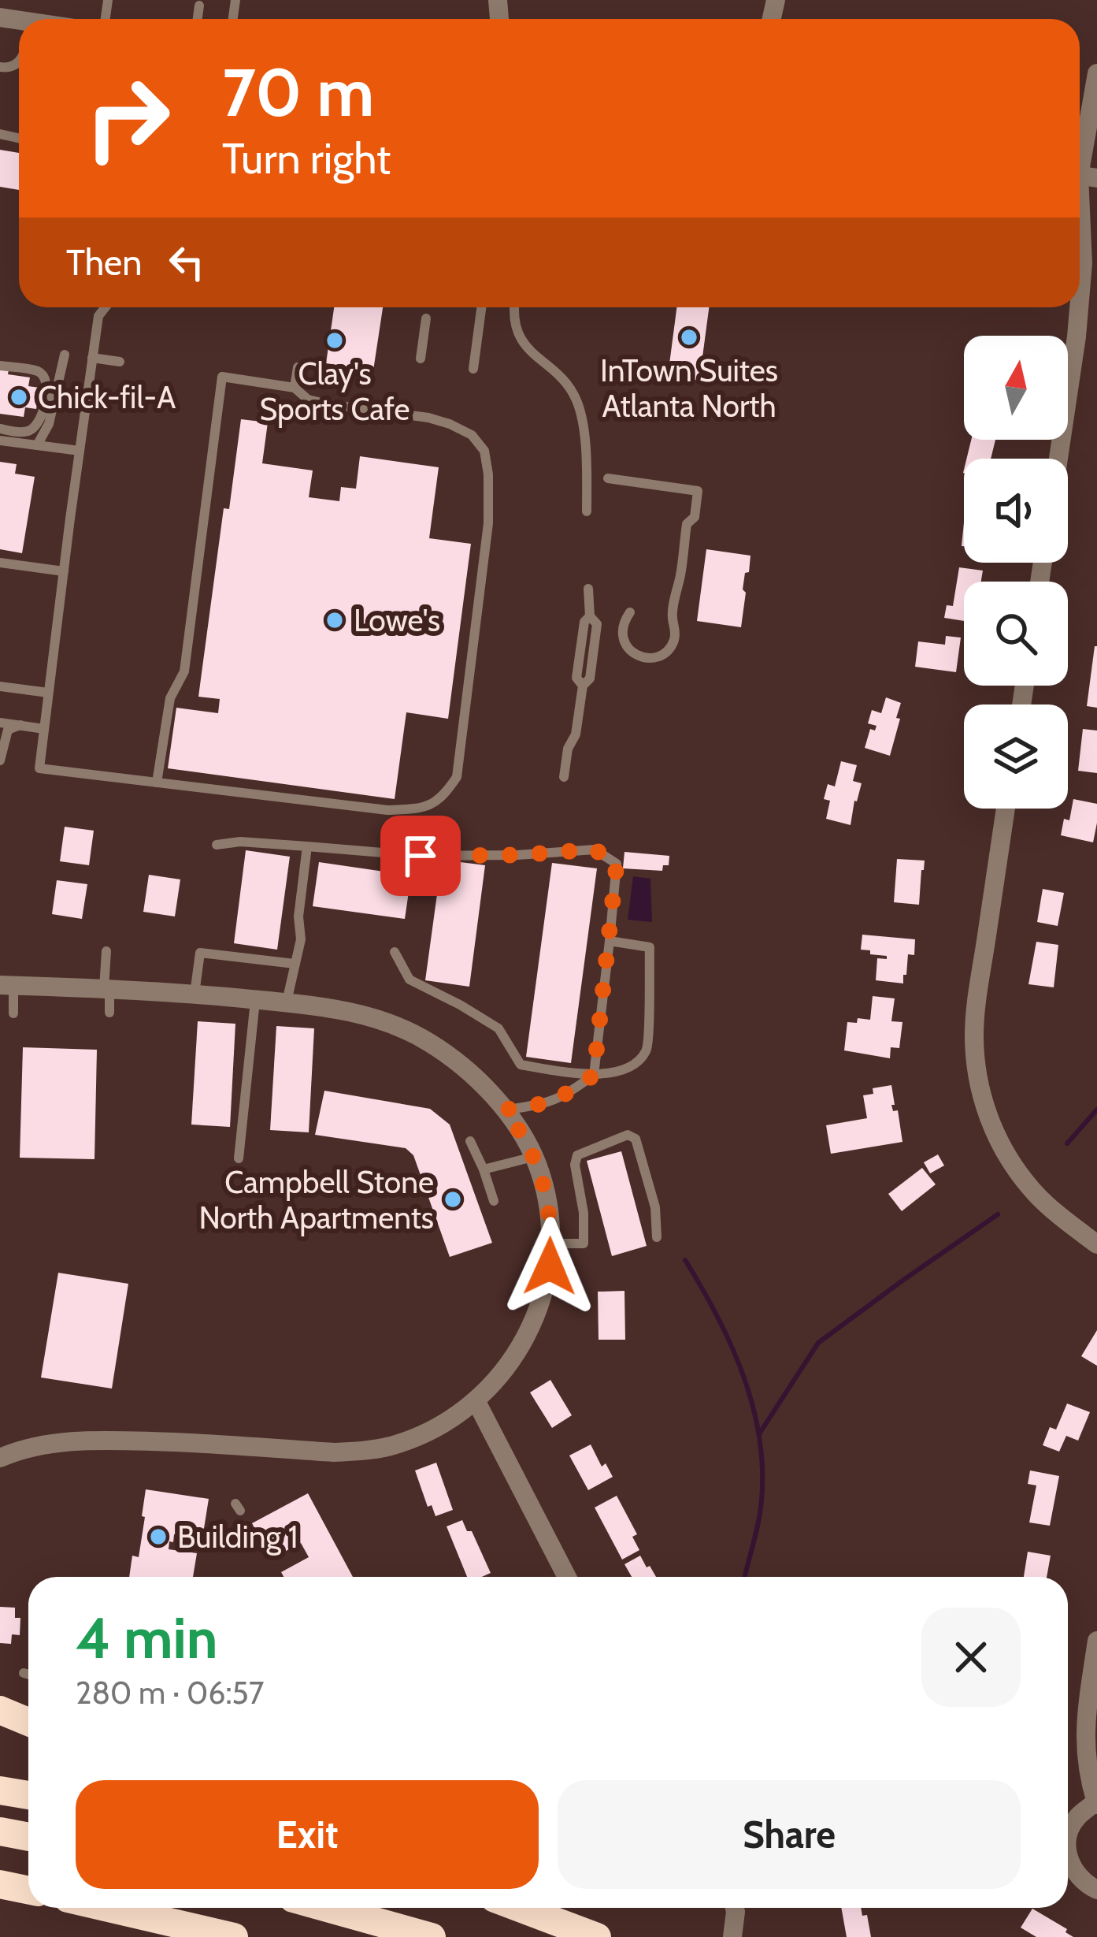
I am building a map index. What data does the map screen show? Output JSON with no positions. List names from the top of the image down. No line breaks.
{"places":["InTown Suites Atlanta North","Clay's Sports Cafe","Chick-fil-A","Lowe's","Campbell Stone North Apartments","Building 1"],"north":"top","page":{"turn":["70 m","Turn right"],"then":"Then","heading":["4 min","280 m · 06:57"],"buttons":["Exit","Share"]}}
